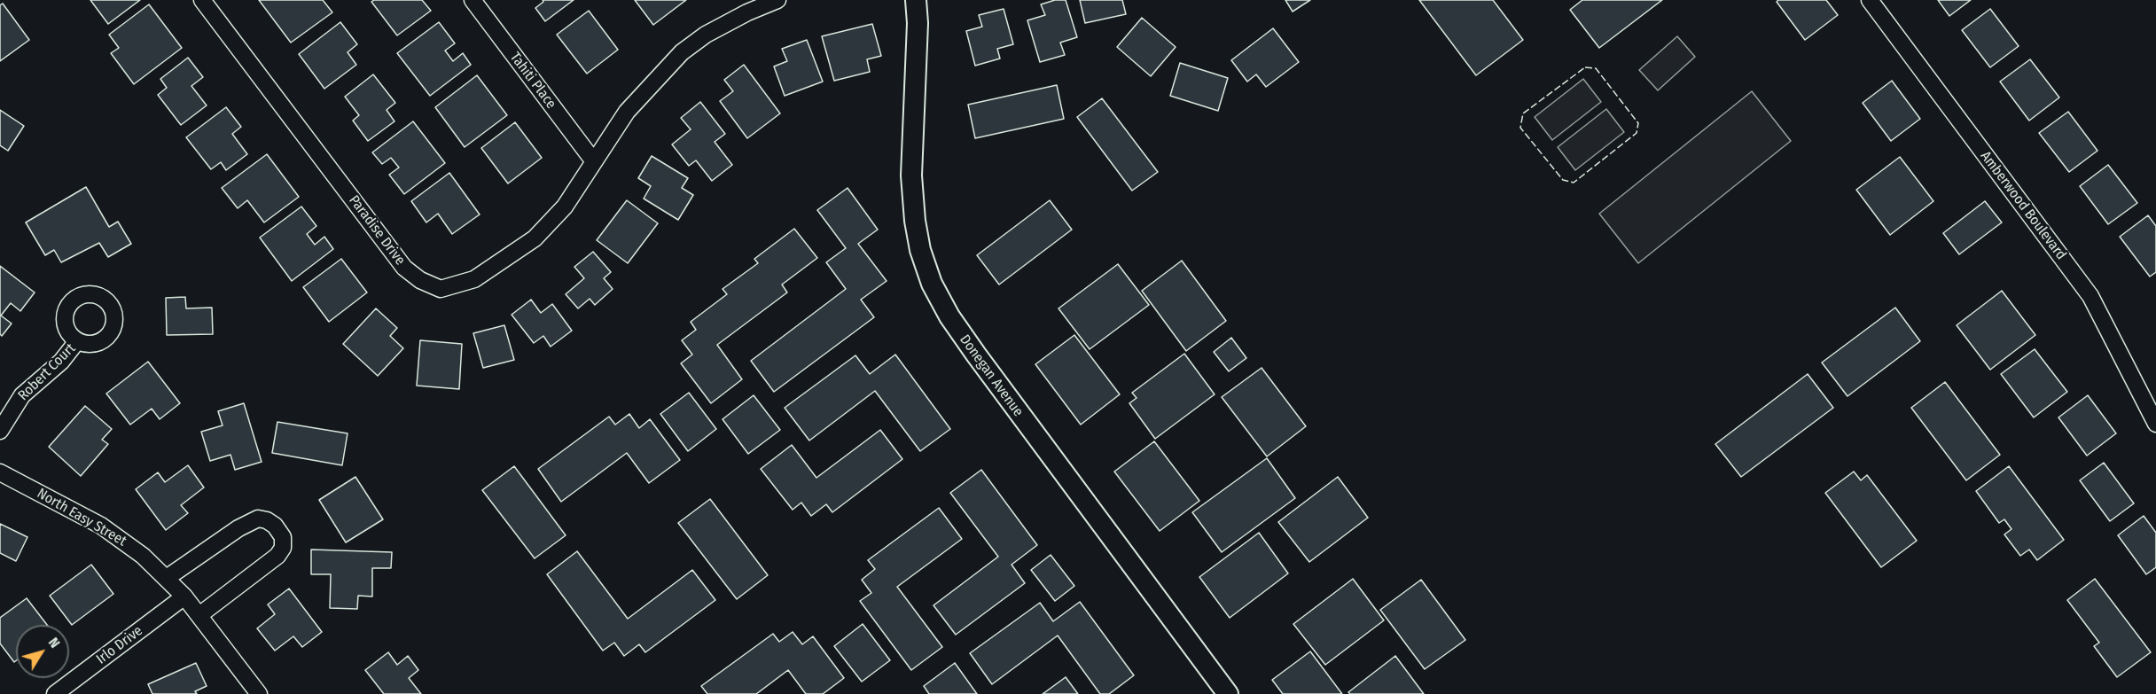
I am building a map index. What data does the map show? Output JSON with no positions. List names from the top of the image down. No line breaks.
{"streets":{"street":["Tahiti Place","Amberwood Boulevard","Paradise Drive","Robert Court","Donegan Avenue","North Easy Street","Irlo Drive"]},"crossings":[["Tahiti Place","Paradise Drive"],["North Easy Street","Irlo Drive"]],"north":"top right"}
